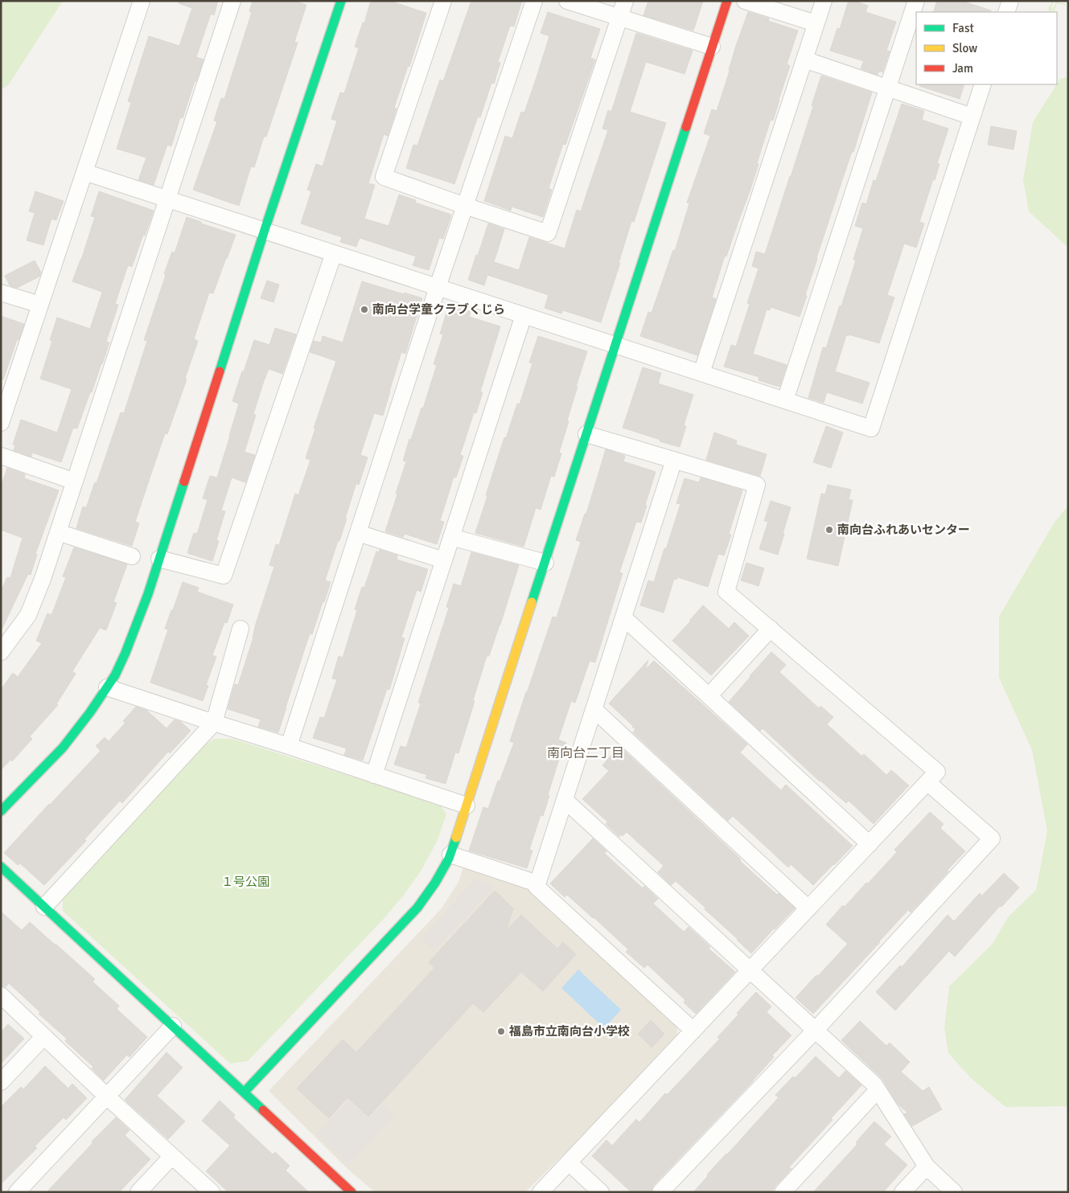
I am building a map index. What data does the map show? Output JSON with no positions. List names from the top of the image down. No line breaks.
{"districts":["南向台二丁目"],"parks":["１号公園"],"places":["南向台学童クラブくじら","南向台ふれあいセンター","福島市立南向台小学校"],"legend":["Fast","Slow","Jam"]}
